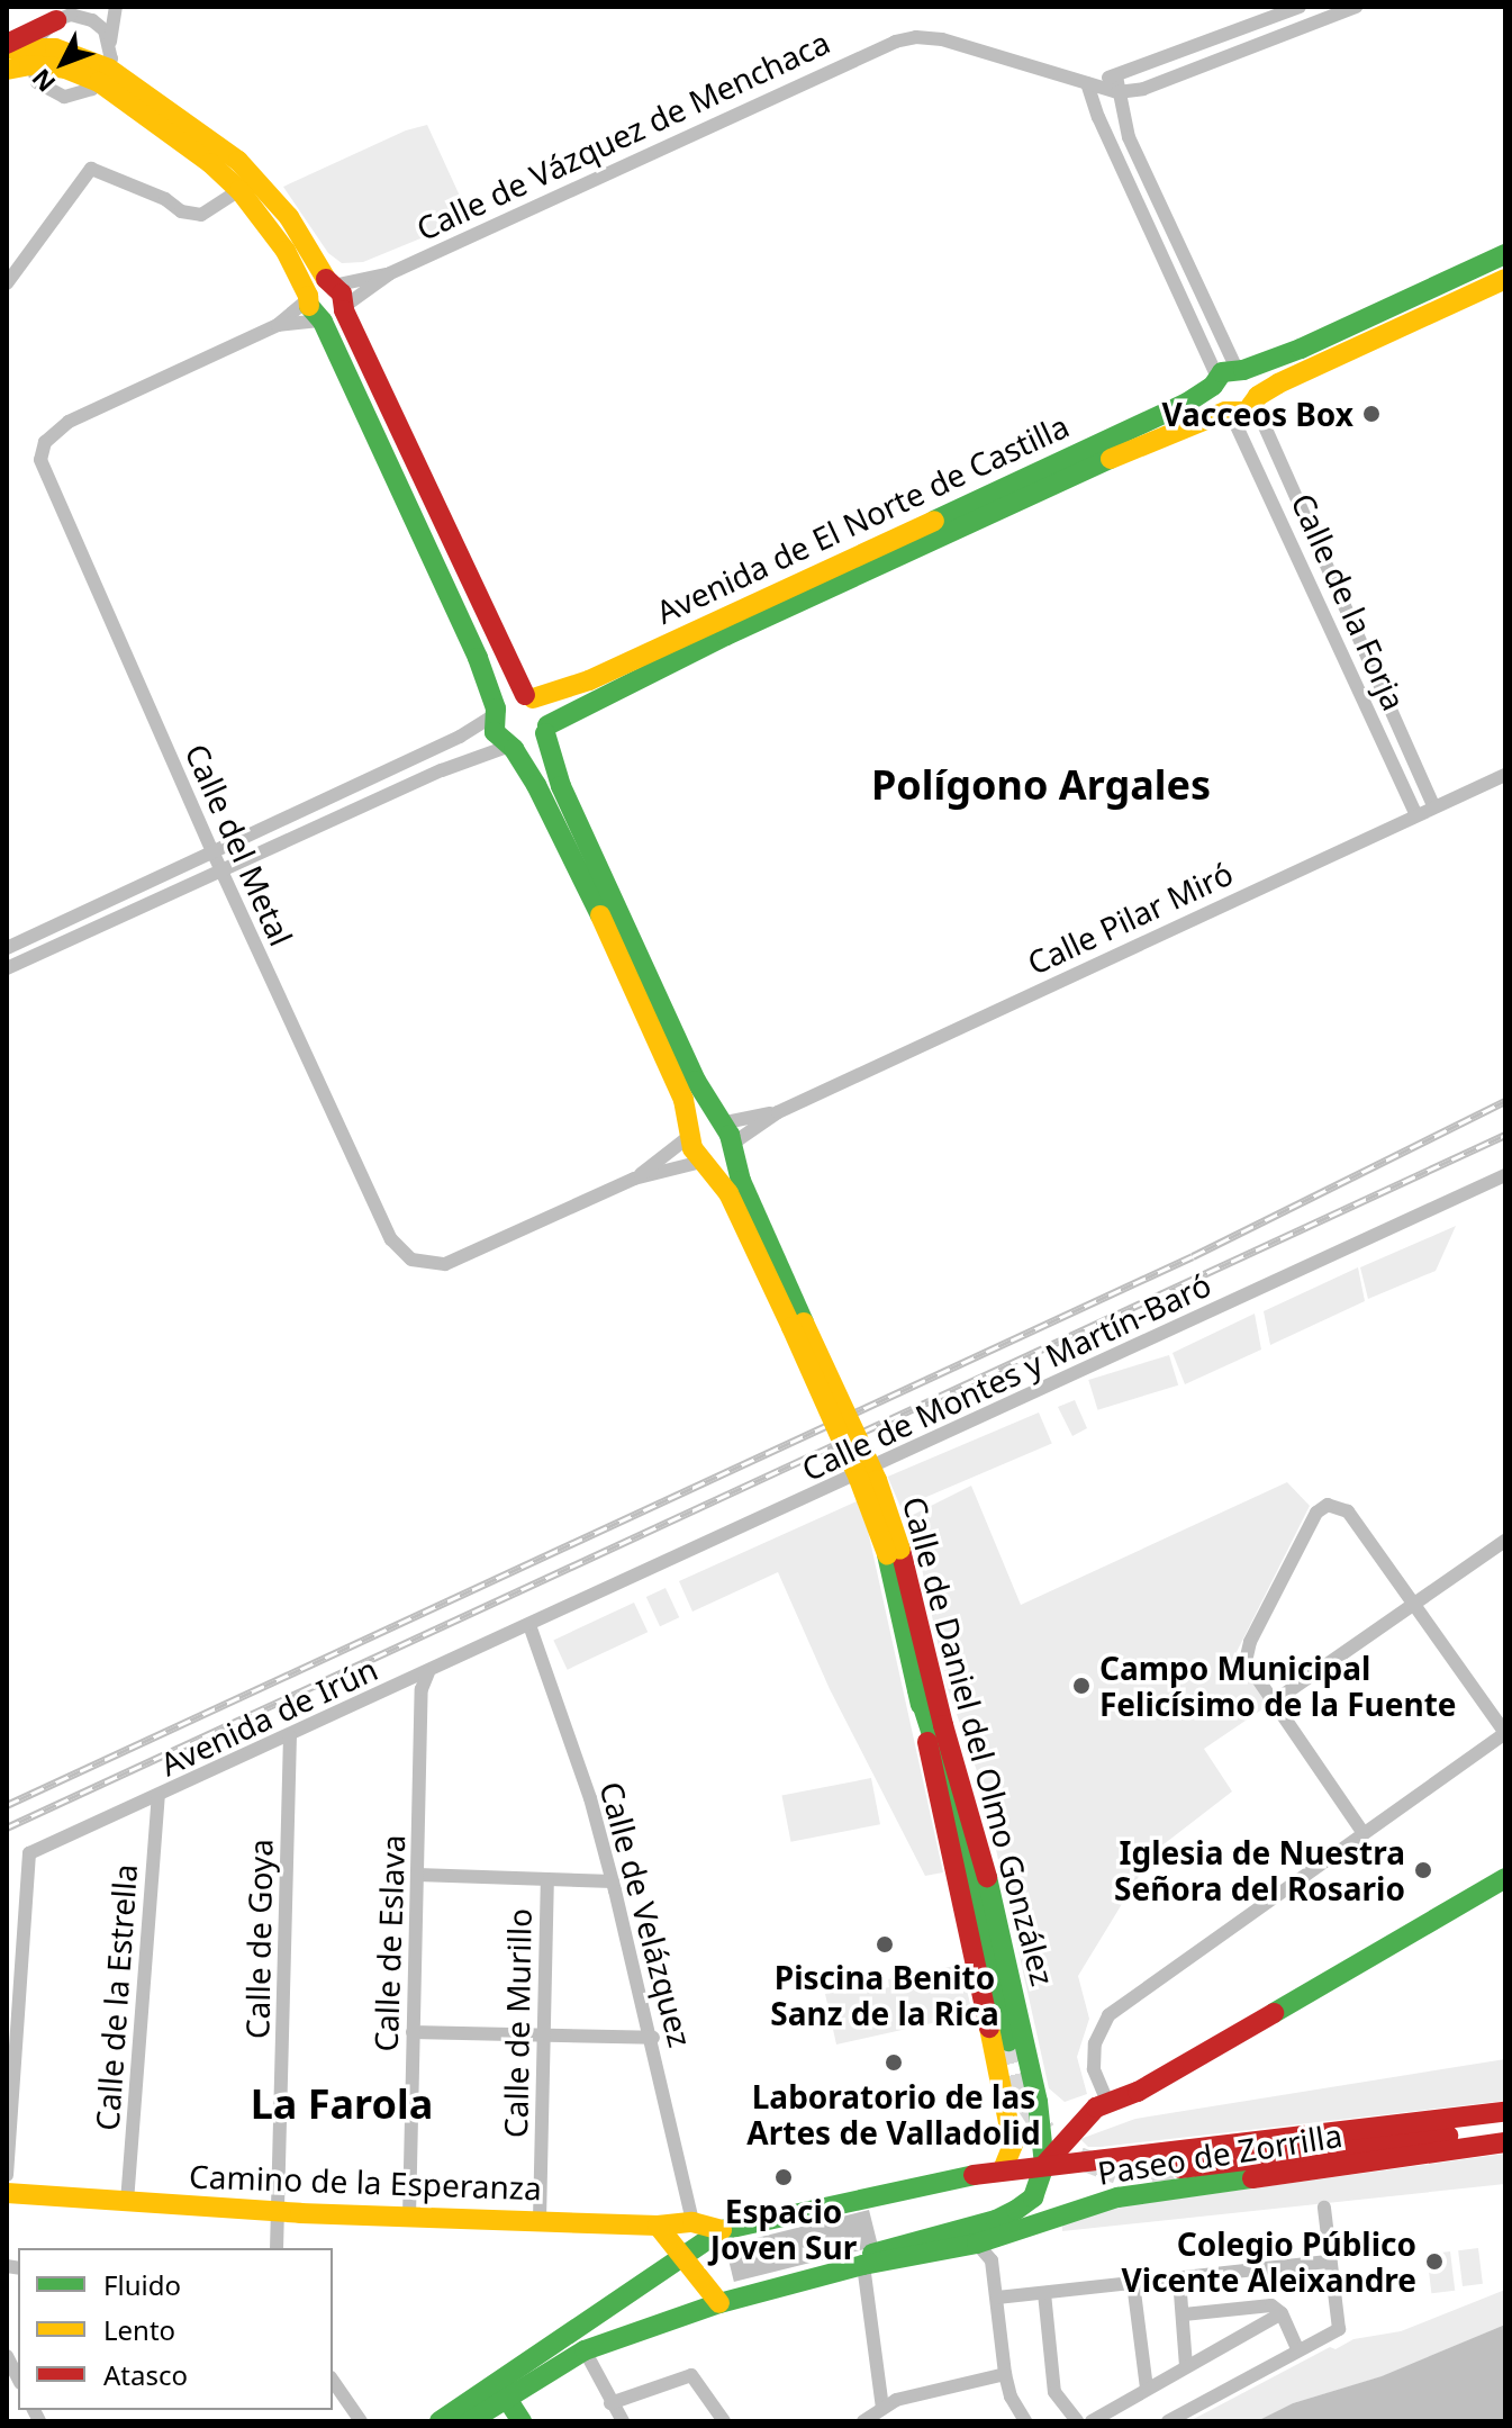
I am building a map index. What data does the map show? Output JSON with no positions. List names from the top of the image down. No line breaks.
{"streets":{"main road":["Avenida de El Norte de Castilla","Calle de Daniel del Olmo González","Paseo de Zorrilla","Camino de la Esperanza"],"street":["Calle de Vázquez de Menchaca","Calle de la Forja","Calle del Metal","Calle Pilar Miró","Calle de Montes y Martín-Baró","Avenida de Irún","Calle de Velázquez","Calle de Goya","Calle de Eslava","Calle de la Estrella","Calle de Murillo"]},"crossings":[["Calle de Vázquez de Menchaca","Calle de Daniel del Olmo González"],["Avenida de El Norte de Castilla","Calle de la Forja"],["Avenida de El Norte de Castilla","Calle de Daniel del Olmo González"],["Calle de la Forja","Calle Pilar Miró"],["Calle Pilar Miró","Calle de Daniel del Olmo González"],["Calle de Montes y Martín-Baró","Avenida de Irún"],["Calle de Montes y Martín-Baró","Calle de Velázquez"],["Avenida de Irún","Calle de Velázquez"],["Avenida de Irún","Calle de Goya"],["Avenida de Irún","Calle de Eslava"],["Avenida de Irún","Calle de la Estrella"],["Calle de Daniel del Olmo González","Paseo de Zorrilla"],["Calle de Velázquez","Camino de la Esperanza"],["Calle de Goya","Camino de la Esperanza"],["Calle de Eslava","Camino de la Esperanza"],["Calle de la Estrella","Camino de la Esperanza"],["Calle de Murillo","Camino de la Esperanza"],["Paseo de Zorrilla","Camino de la Esperanza"]],"districts":["Polígono Argales","La Farola"],"places":["Vacceos Box","Campo Municipal Felicísimo de la Fuente","Iglesia de Nuestra Señora del Rosario","Piscina Benito Sanz de la Rica","Laboratorio de las Artes de Valladolid","Espacio Joven Sur","Colegio Público Vicente Aleixandre"],"legend":["Fluido","Lento","Atasco"],"north":"bottom left"}
